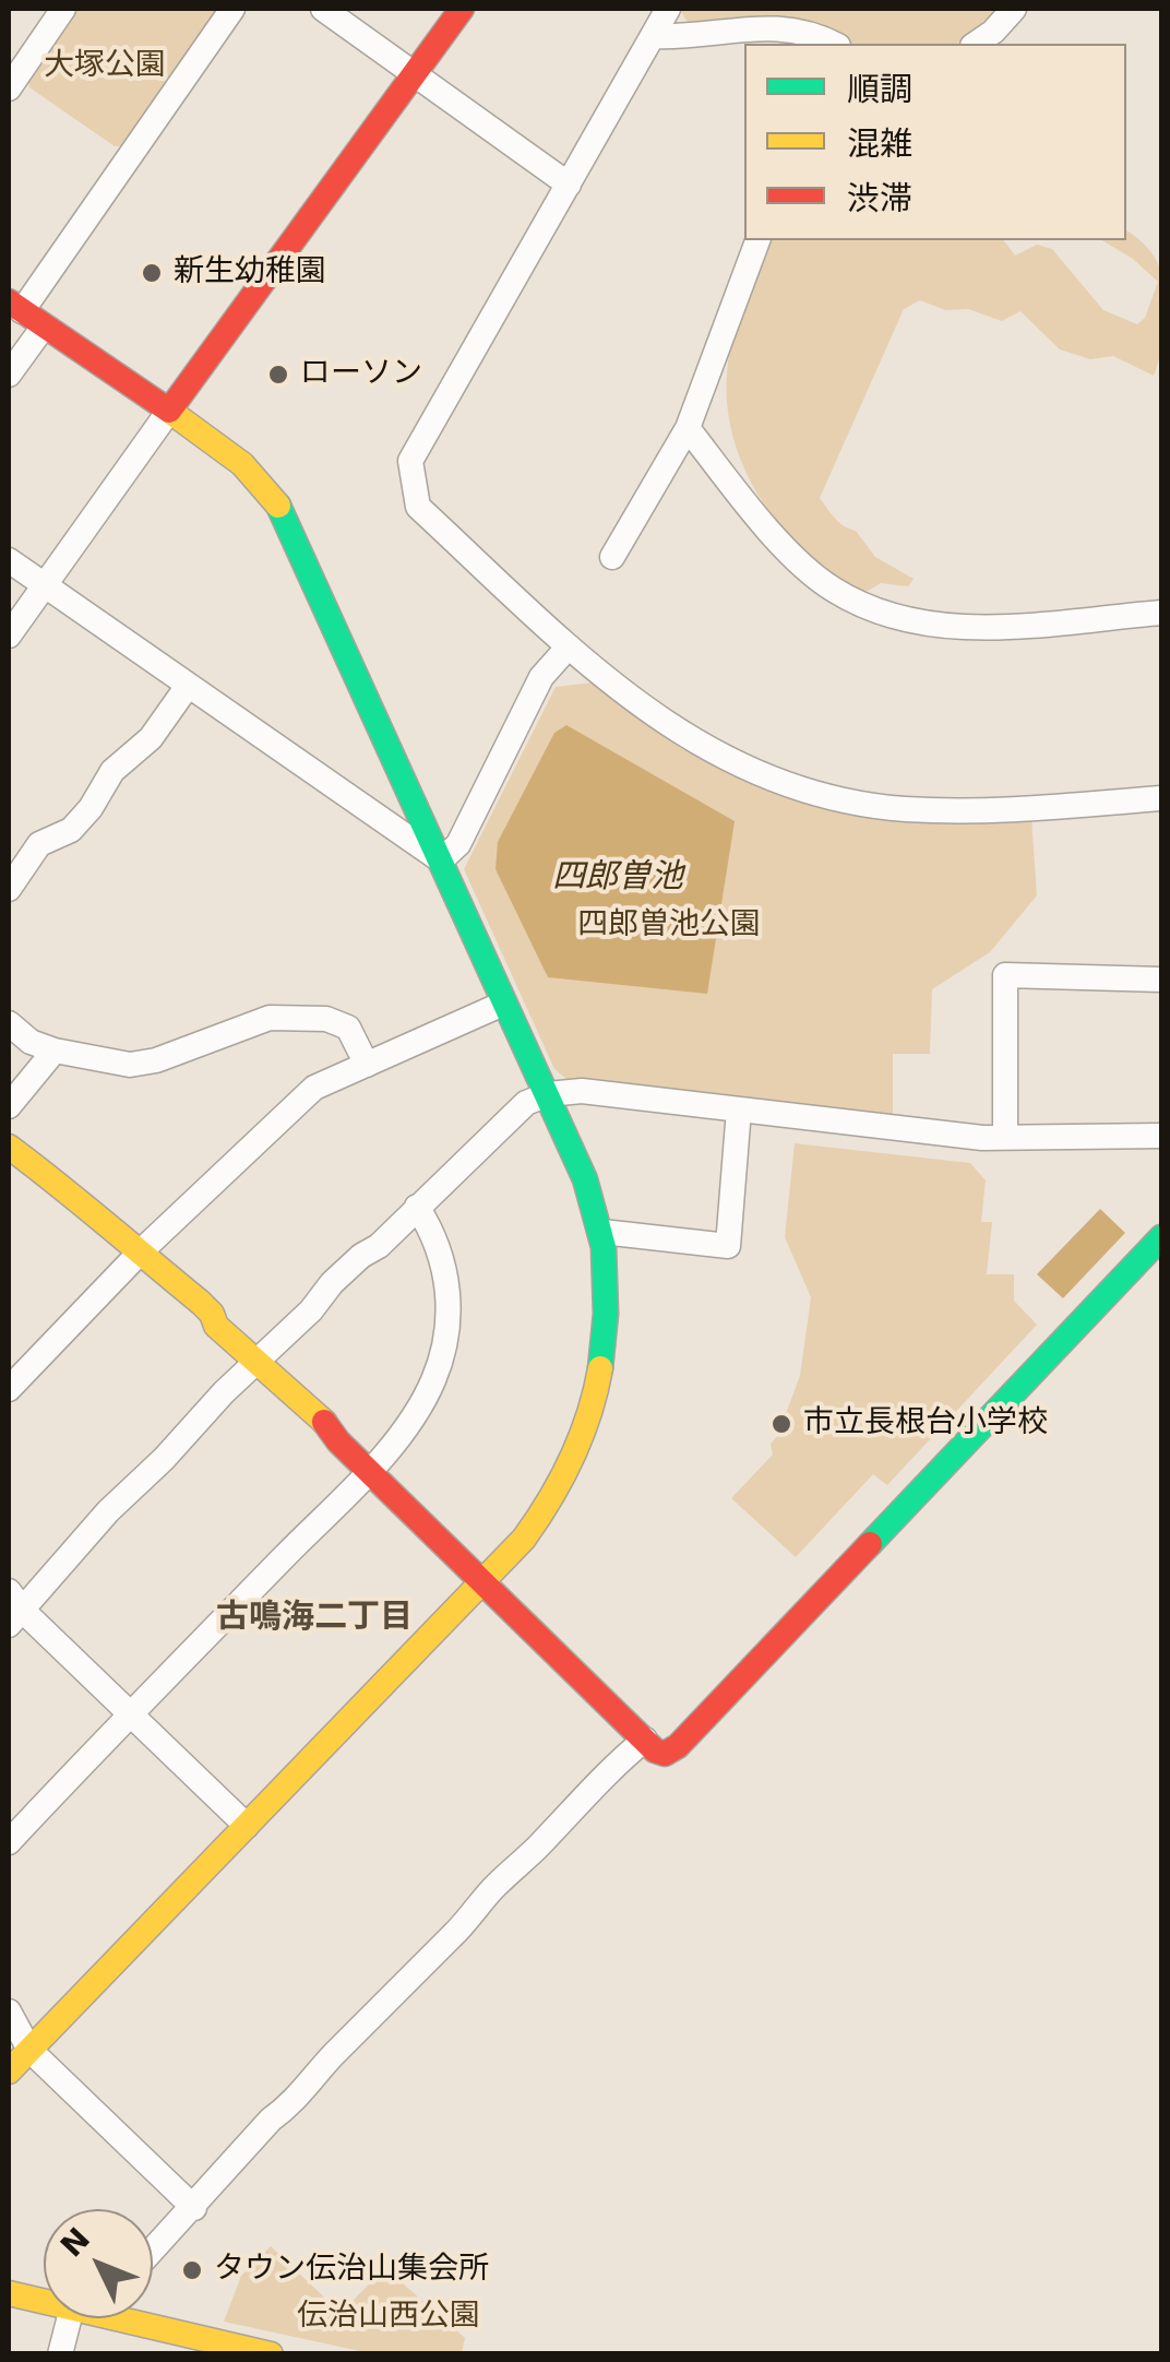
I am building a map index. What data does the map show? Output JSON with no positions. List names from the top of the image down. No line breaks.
{"districts":["古鳴海二丁目"],"water":["四郎曽池"],"parks":["大塚公園","四郎曽池公園","伝治山西公園"],"places":["新生幼稚園","ローソン","市立長根台小学校","タウン伝治山集会所"],"legend":["順調","混雑","渋滞"],"north":"top left"}
